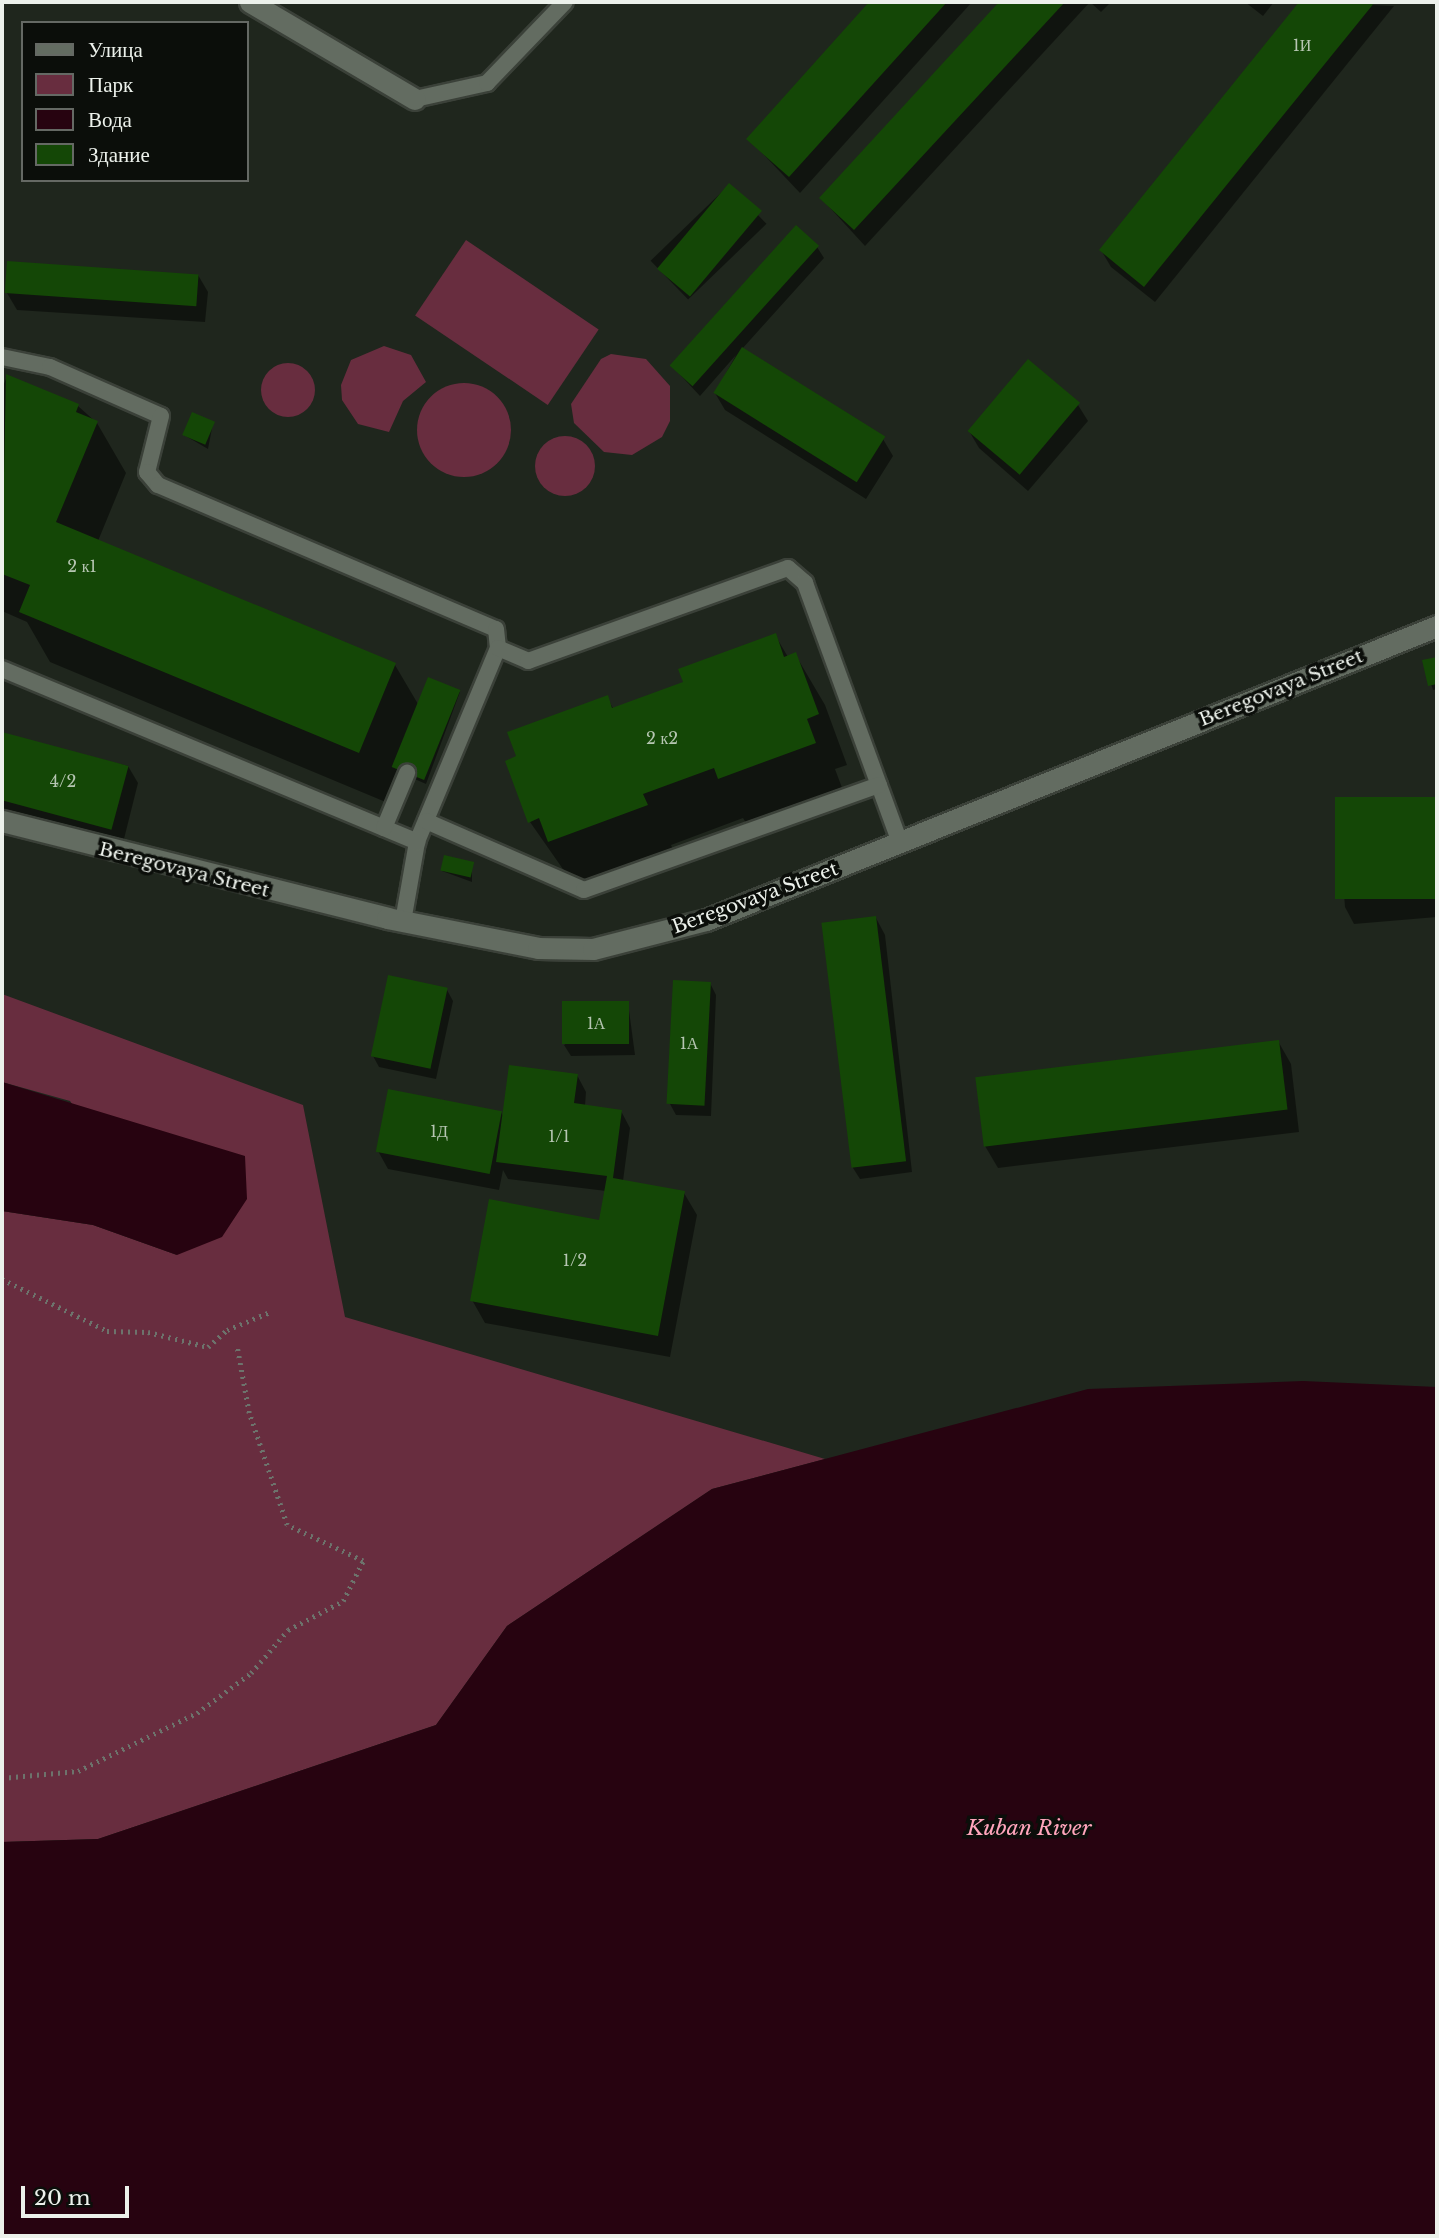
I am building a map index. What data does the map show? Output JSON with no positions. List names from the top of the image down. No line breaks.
{"streets":{"street":["Beregovaya Street"]},"water":["Kuban River"],"house_numbers":["1И","2 к1","2 к2","4/2","1А","1А","1Д","1/1","1/2"],"legend":["Улица","Парк","Вода","Здание"],"scale_bar":"20 m"}
